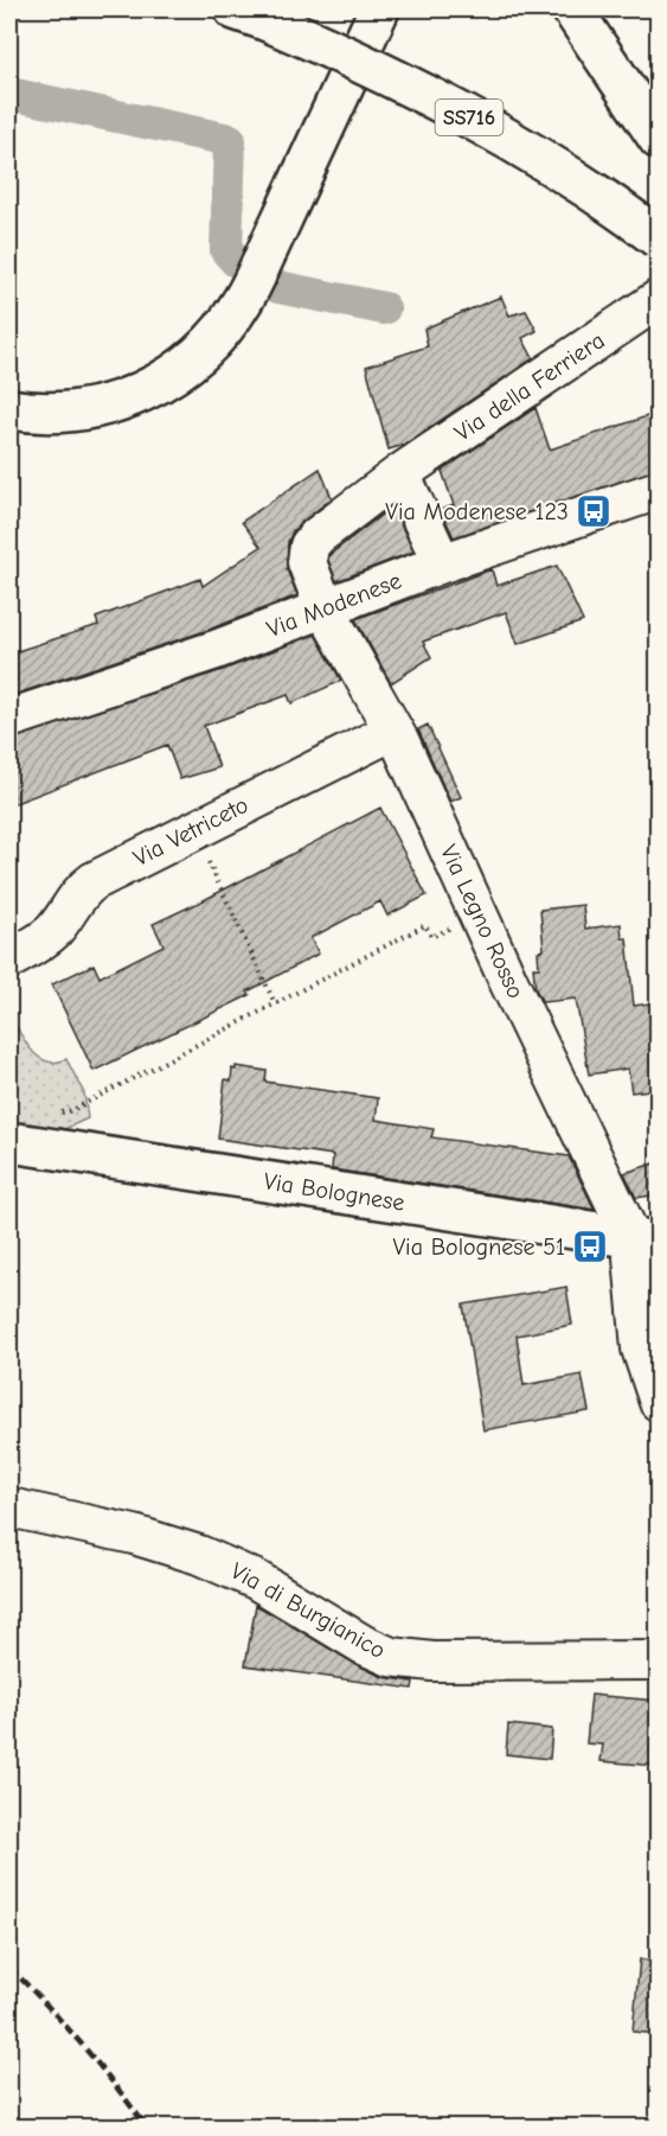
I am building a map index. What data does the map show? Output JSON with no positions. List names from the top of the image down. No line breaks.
{"streets":{"main road":["SS716","Via Bolognese"],"street":["Via della Ferriera","Via Modenese","Via Vetriceto","Via Legno Rosso","Via di Burgianico"]},"crossings":[["Via della Ferriera","Via Modenese"],["Via della Ferriera","Via Legno Rosso"],["Via Modenese","Via Legno Rosso"],["Via Vetriceto","Via Legno Rosso"],["Via Legno Rosso","Via Bolognese"]],"places":{"bus stop":["Via Modenese 123","Via Bolognese 51"]}}
